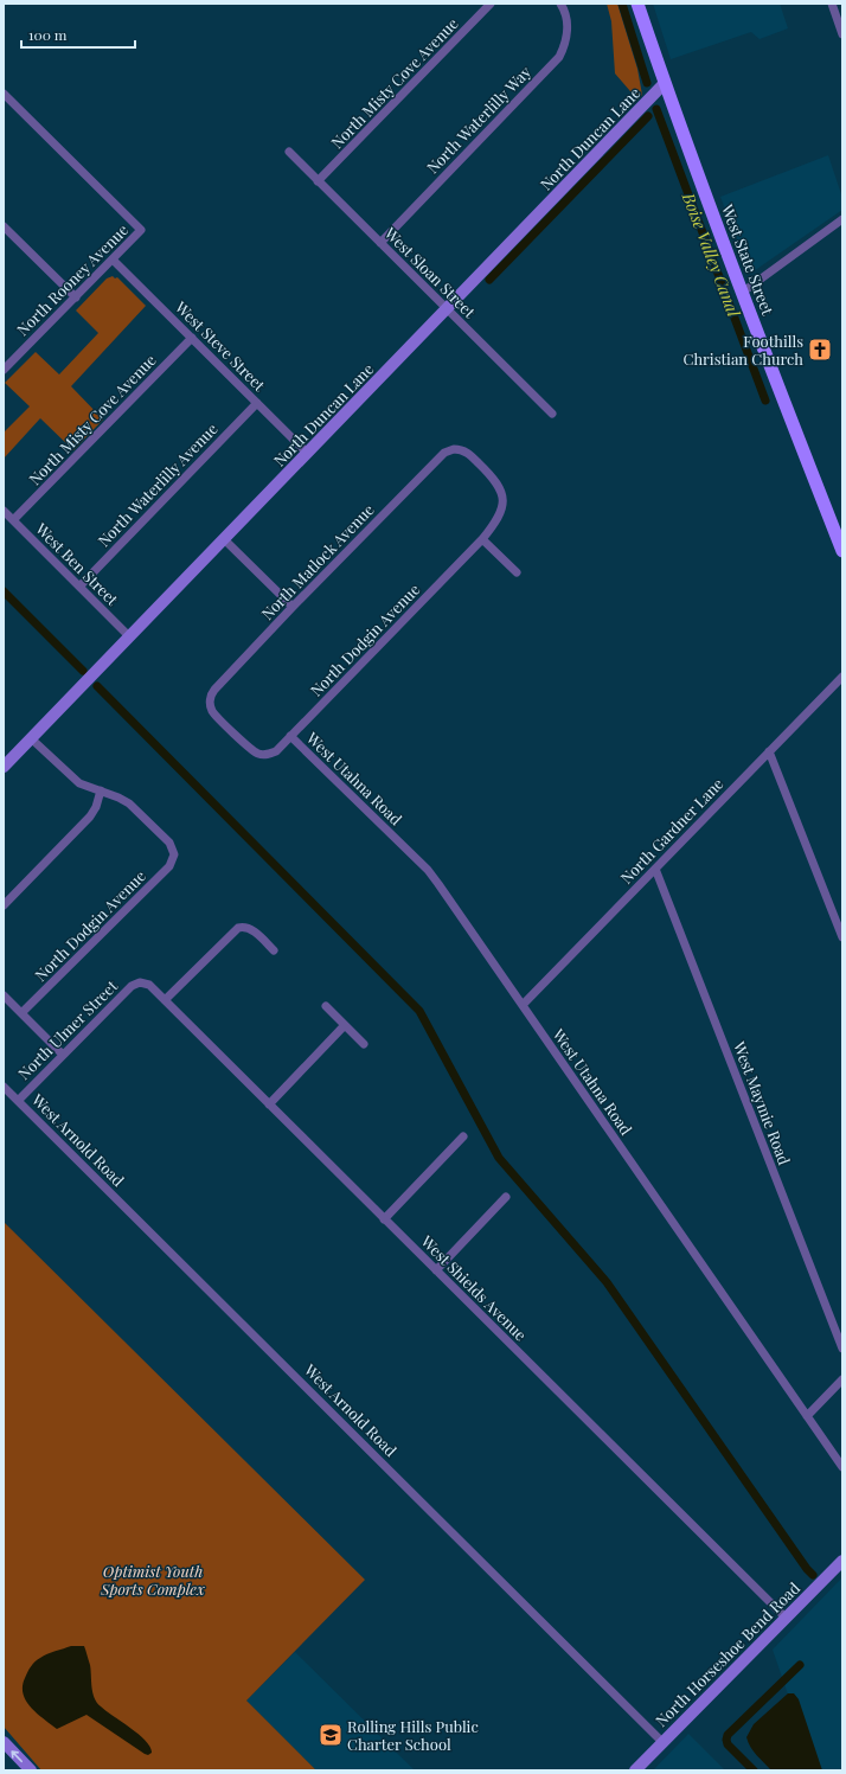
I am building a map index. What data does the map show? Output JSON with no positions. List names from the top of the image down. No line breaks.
{"streets":{"main road":["West State Street"],"street":["North Misty Cove Avenue","North Waterlilly Way","North Duncan Lane","West Sloan Street","North Rooney Avenue","West Steve Street","North Waterlilly Avenue","North Matlock Avenue","West Ben Street","North Dodgin Avenue","West Utahna Road","North Gardner Lane","North Ulmer Street","West Maymie Road","West Arnold Road","West Shields Avenue","North Horseshoe Bend Road"]},"crossings":[["North Misty Cove Avenue","West Sloan Street"],["North Misty Cove Avenue","West Steve Street"],["North Misty Cove Avenue","West Ben Street"],["North Waterlilly Way","West Sloan Street"],["North Duncan Lane","West State Street"],["North Duncan Lane","West Sloan Street"],["North Duncan Lane","West Steve Street"],["North Duncan Lane","West Ben Street"],["North Rooney Avenue","West Steve Street"],["West Steve Street","North Waterlilly Avenue"],["North Waterlilly Avenue","West Ben Street"],["North Matlock Avenue","North Dodgin Avenue"],["North Dodgin Avenue","West Utahna Road"],["West Utahna Road","North Gardner Lane"],["North Gardner Lane","West Maymie Road"],["North Ulmer Street","West Arnold Road"],["North Ulmer Street","West Shields Avenue"],["West Arnold Road","North Horseshoe Bend Road"],["West Shields Avenue","North Horseshoe Bend Road"]],"water":["Boise Valley Canal"],"parks":["Optimist Youth Sports Complex"],"places":{"church":["Foothills Christian Church"],"school or university":["Rolling Hills Public Charter School"]},"scale_bar":"100 m"}
